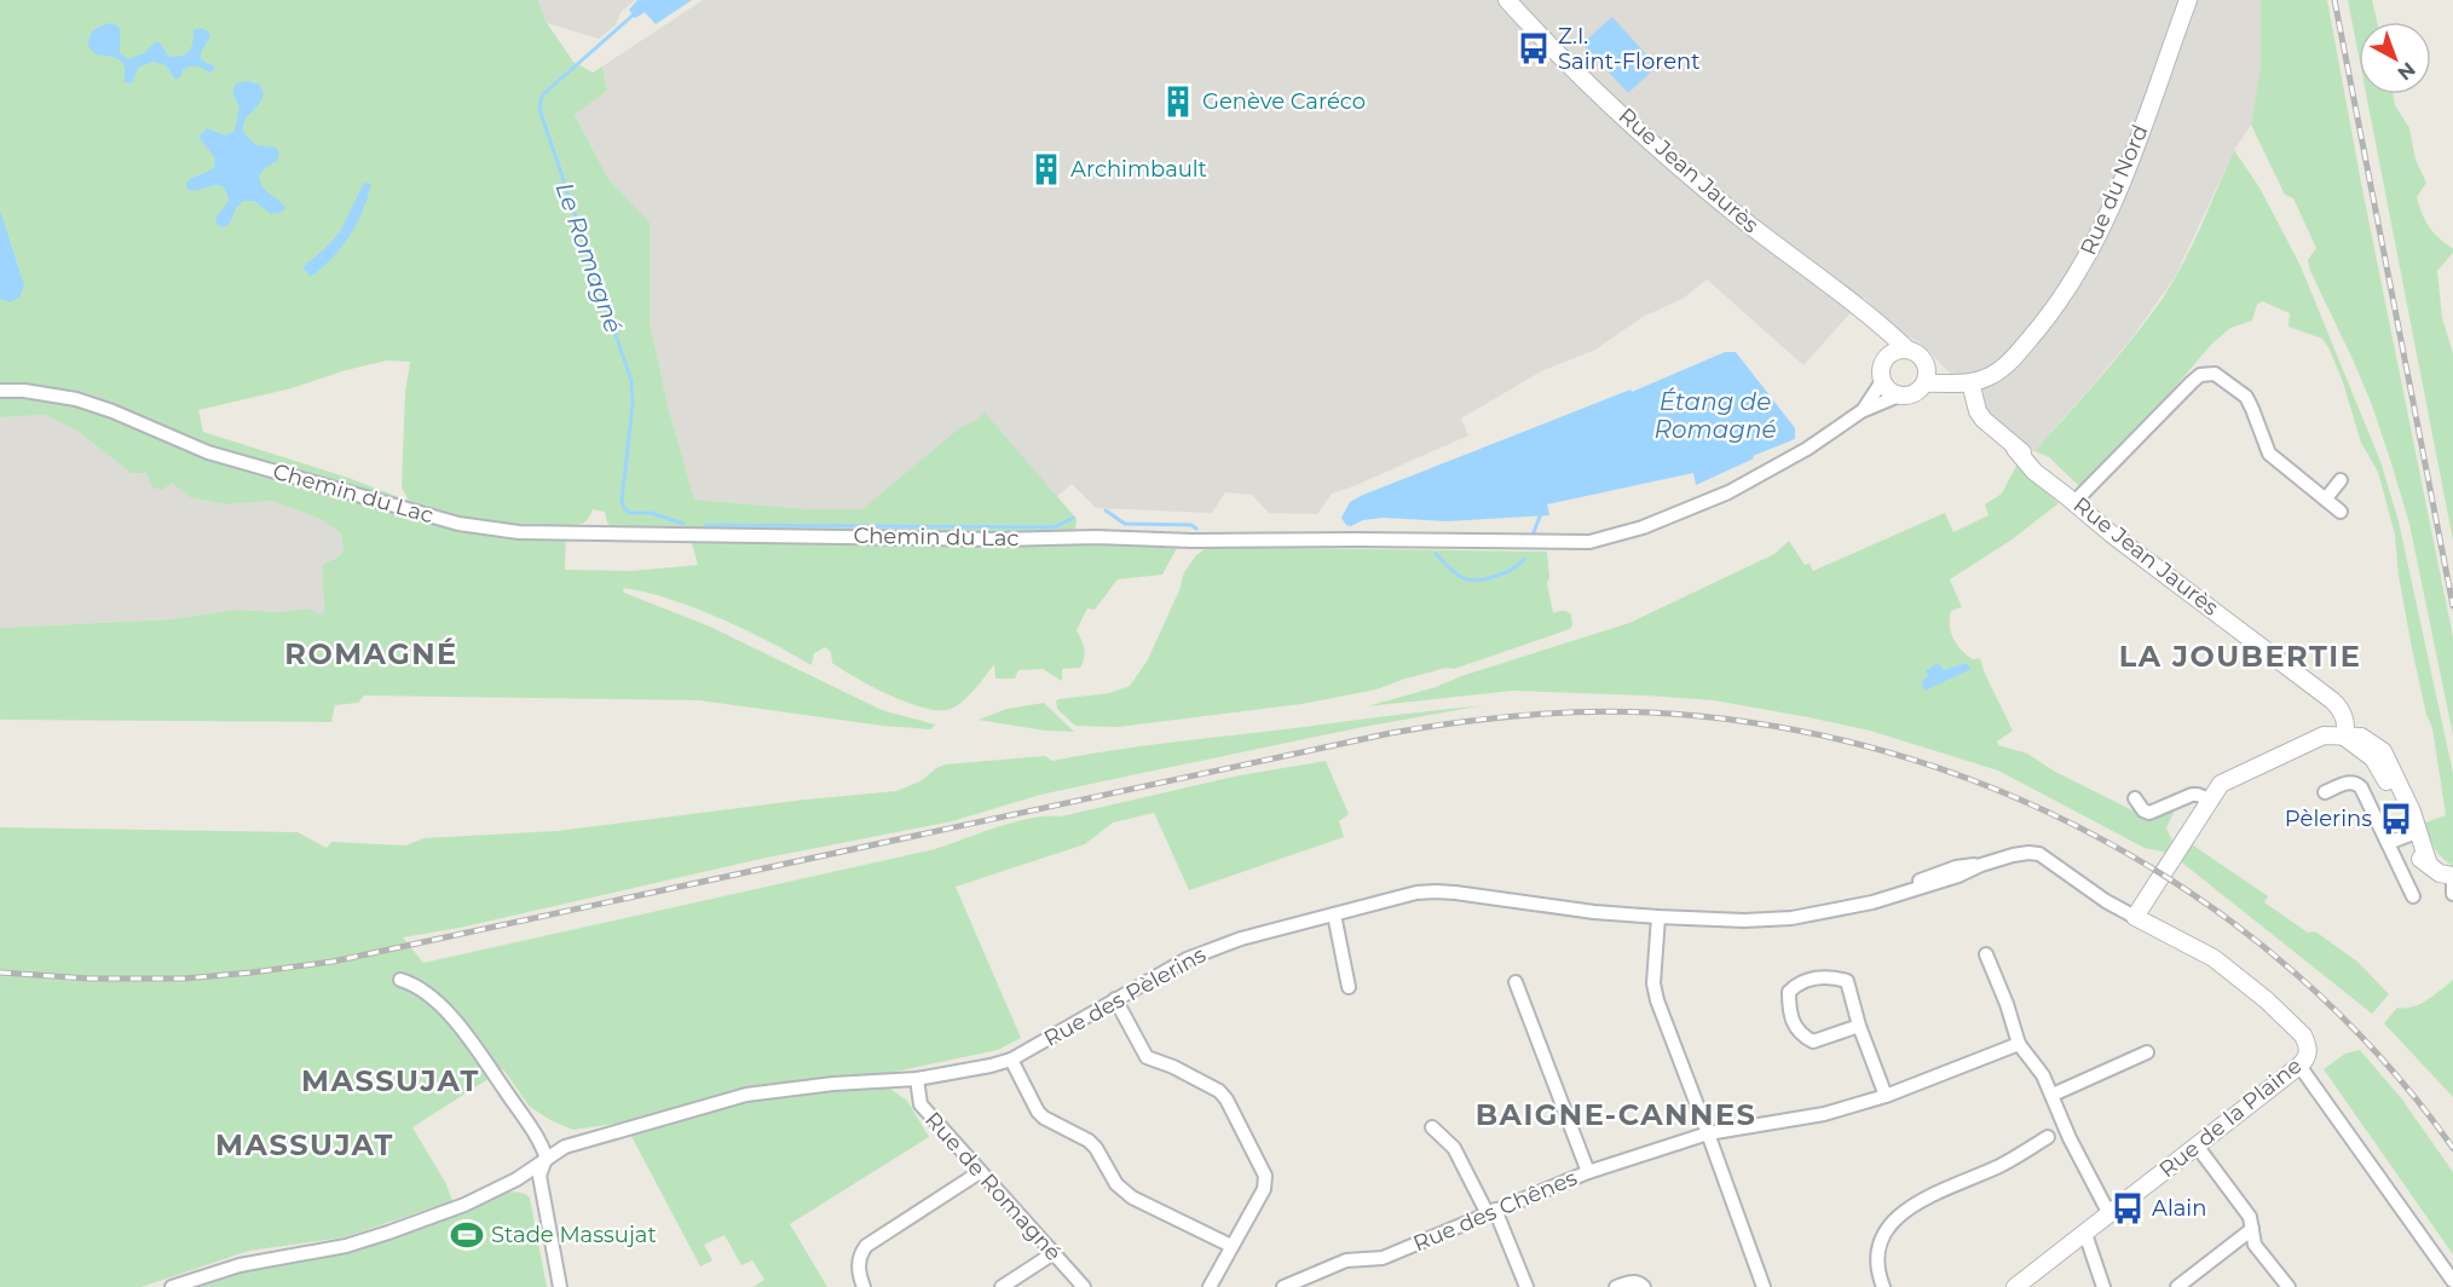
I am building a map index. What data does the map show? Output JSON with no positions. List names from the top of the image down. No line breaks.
{"streets":{"street":["Rue Jean Jaurès","Rue du Nord","Chemin du Lac","Rue des Pèlerins","Rue de la Plaine","Rue de Romagné","Rue des Chênes"]},"crossings":[["Rue Jean Jaurès","Rue du Nord"],["Rue Jean Jaurès","Chemin du Lac"],["Rue des Pèlerins","Rue de Romagné"]],"districts":["ROMAGNÉ","LA JOUBERTIE","MASSUJAT","BAIGNE-CANNES","MASSUJAT"],"water":["Le Romagné","Étang de Romagné"],"places":{"bus stop":["Z.I. Saint-Florent","Pèlerins","Alain"],"building":["Genève Caréco","Archimbault"],"sports":["Stade Massujat"]},"north":"bottom right"}
